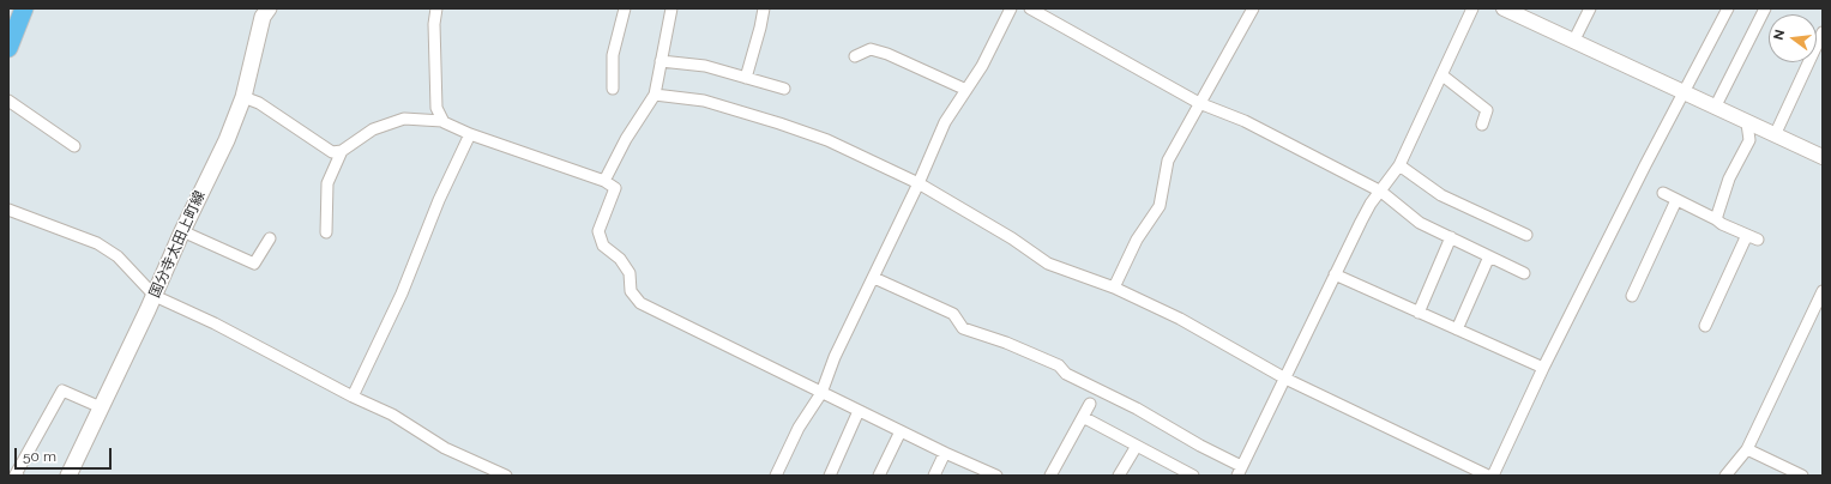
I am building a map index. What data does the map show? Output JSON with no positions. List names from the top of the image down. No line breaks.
{"streets":{"main road":["国分寺太田上町線"]},"scale_bar":"50 m","north":"left"}
